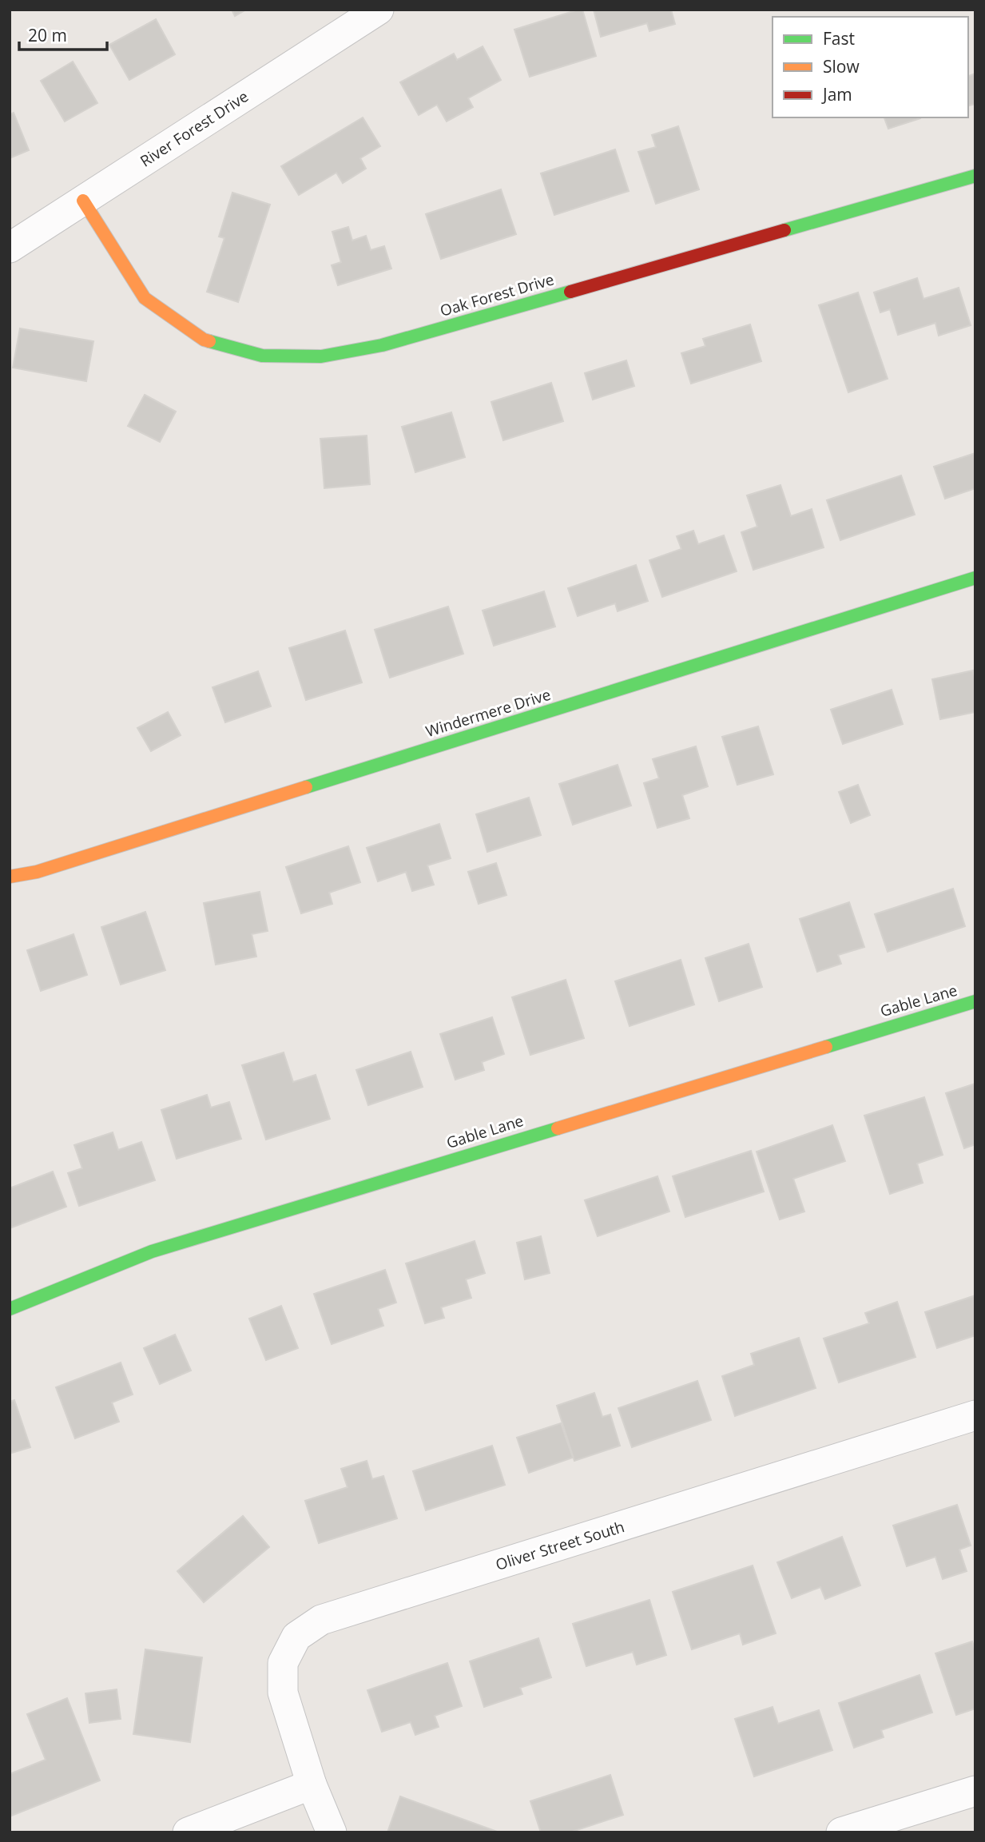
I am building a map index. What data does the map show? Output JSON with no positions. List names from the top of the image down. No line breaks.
{"streets":{"street":["River Forest Drive","Oak Forest Drive","Windermere Drive","Gable Lane","Oliver Street South"]},"crossings":[["River Forest Drive","Oak Forest Drive"]],"legend":["Fast","Slow","Jam"],"scale_bar":"20 m"}
